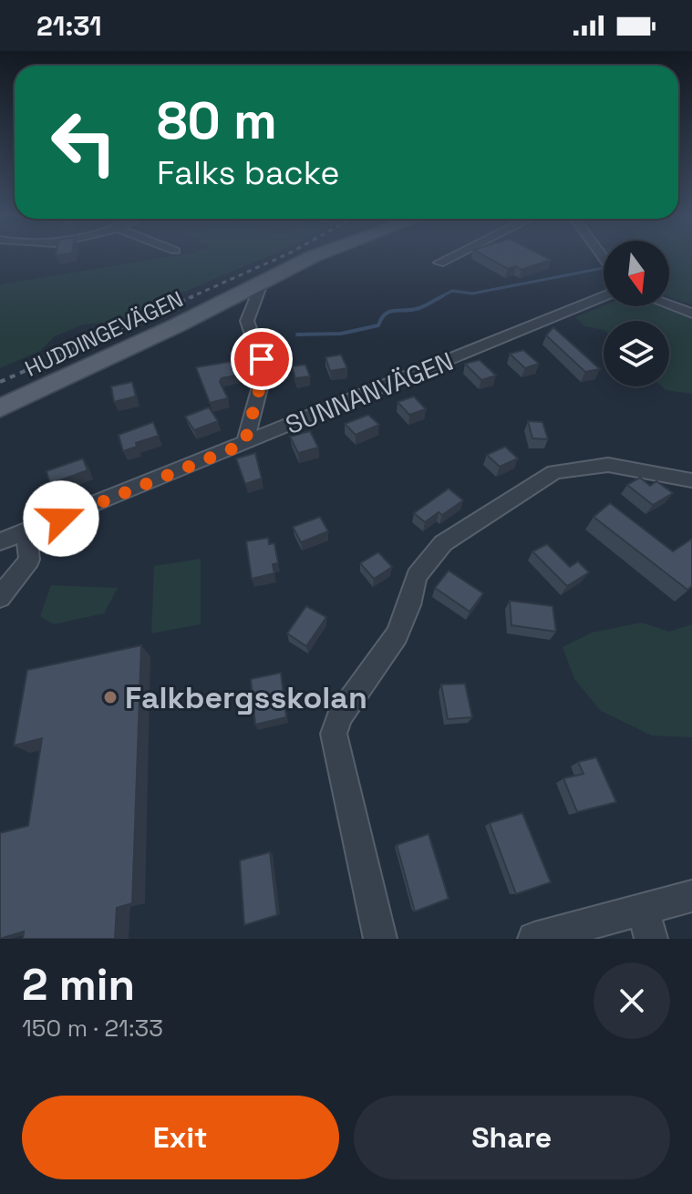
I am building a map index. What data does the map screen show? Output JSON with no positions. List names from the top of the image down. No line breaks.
{"streets":{"main road":["HUDDINGEVÄGEN"],"street":["SUNNANVÄGEN"]},"places":["Falkbergsskolan"],"north":"bottom","page":{"status":"21:31","turn":["80 m","Falks backe"],"heading":["2 min","150 m · 21:33"],"buttons":["Exit","Share"]}}
